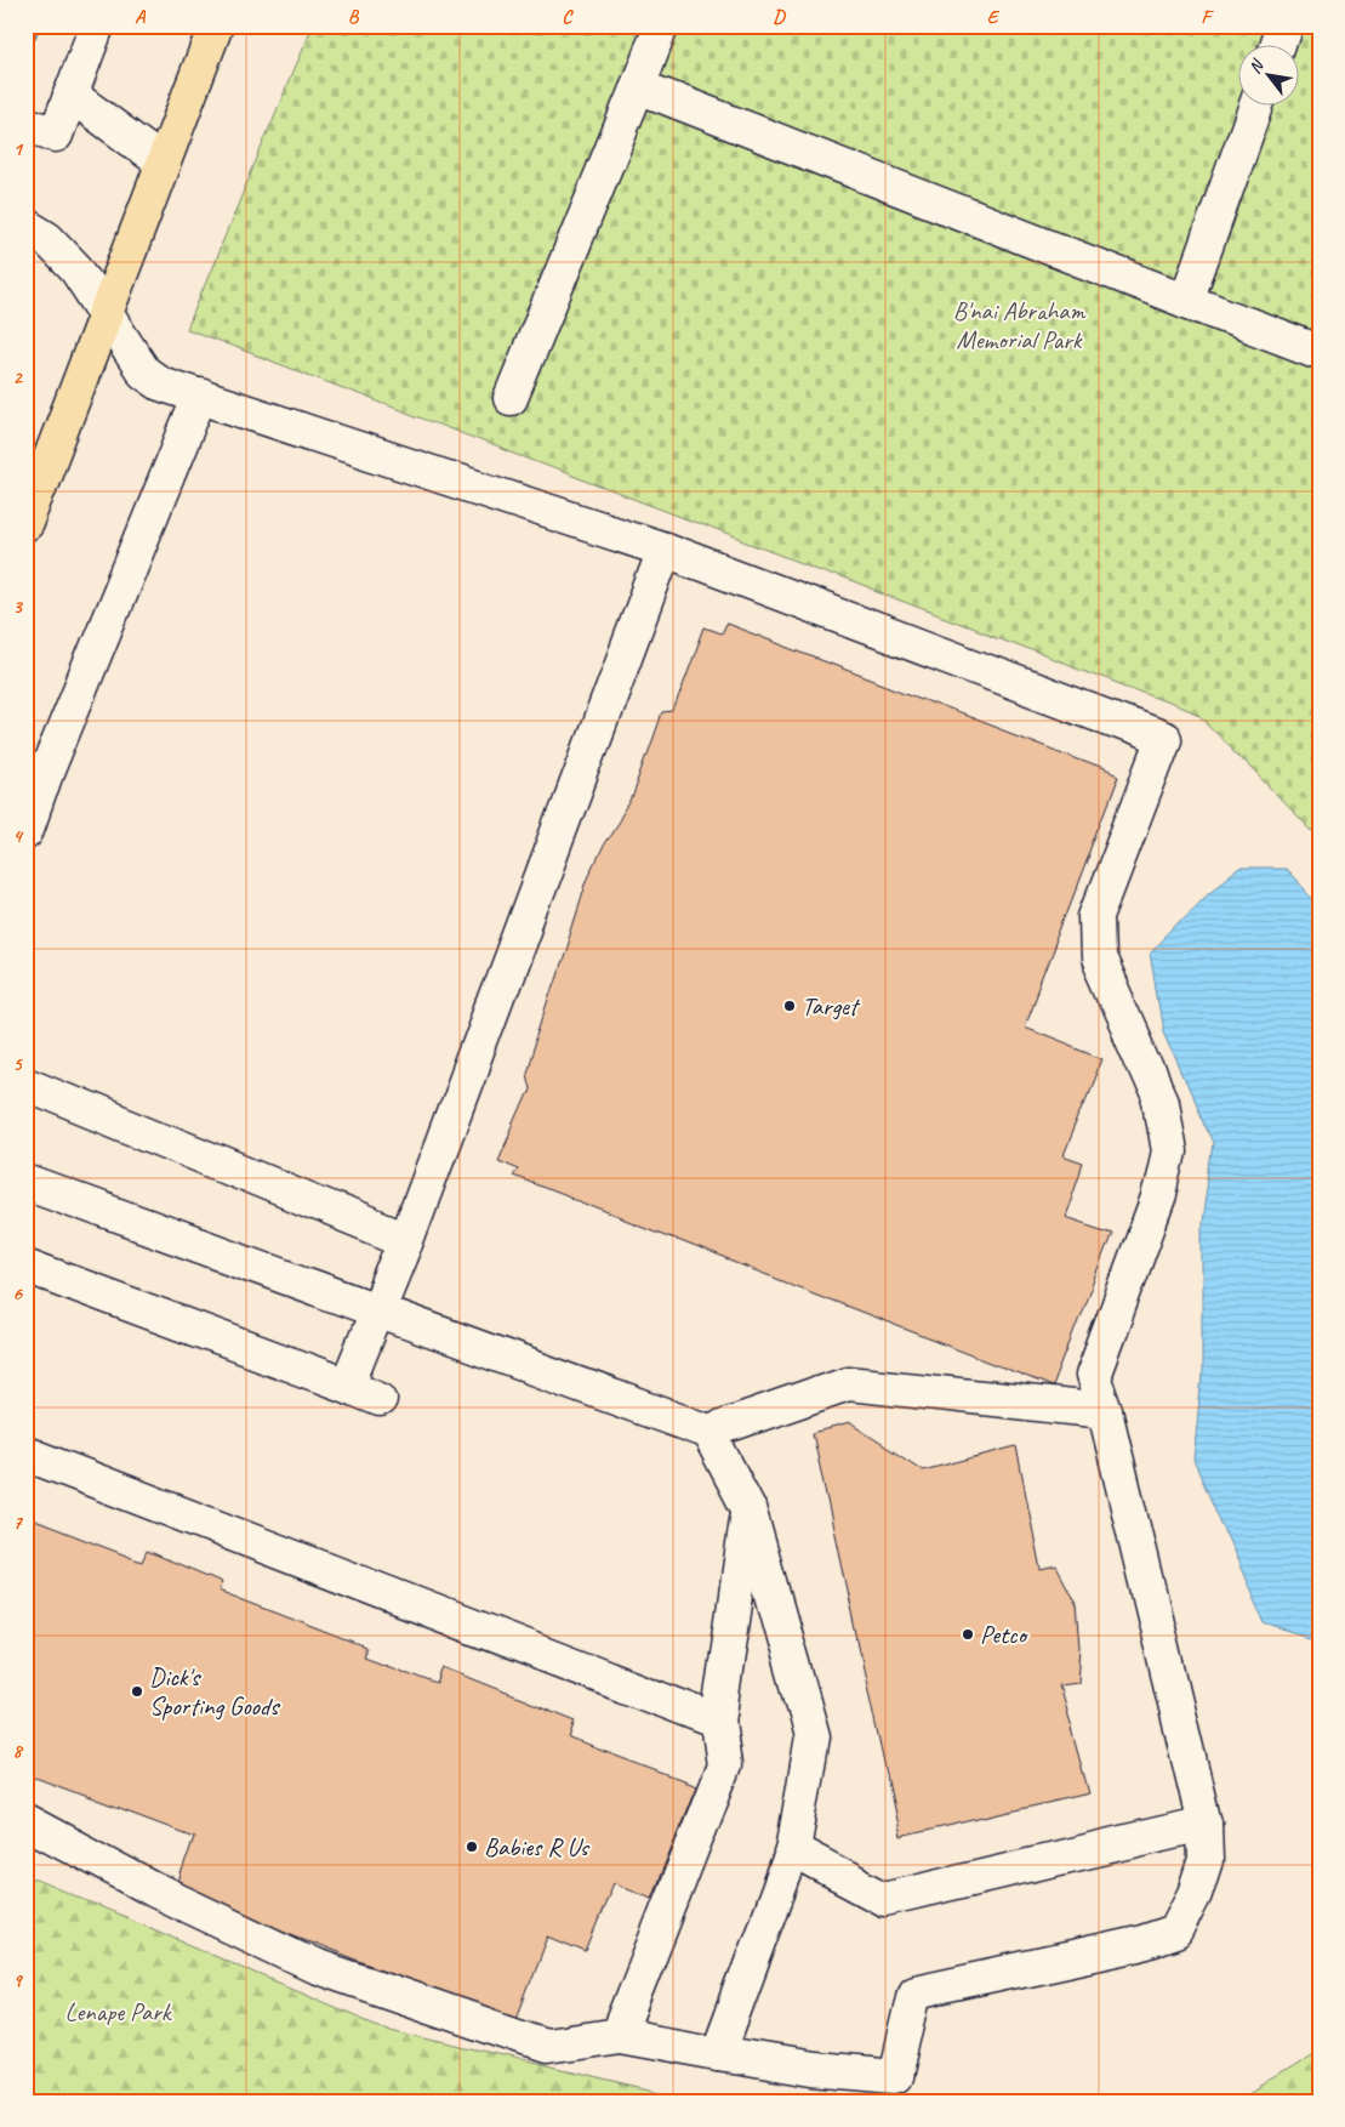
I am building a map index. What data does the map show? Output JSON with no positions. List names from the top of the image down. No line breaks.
{"parks":["B'nai Abraham Memorial Park","Lenape Park"],"places":["Target","Petco","Dick's Sporting Goods","Babies R Us"],"north":"top left","grid":{"columns":["A","B","C","D","E","F"],"rows":["1","2","3","4","5","6","7","8","9"]}}
